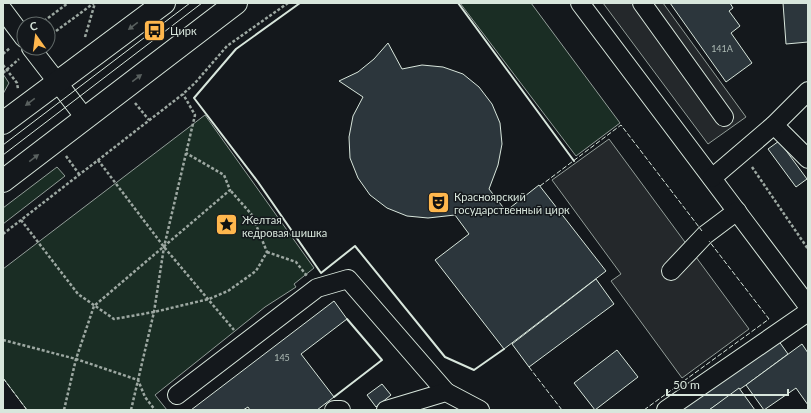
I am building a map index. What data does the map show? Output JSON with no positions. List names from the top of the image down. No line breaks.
{"places":{"bus stop":["Цирк"],"theatre":["Красноярский государственный цирк"],"place":["Желтая кедровая шишка"]},"house_numbers":["141А","145"],"scale_bar":"50 m","north":"top"}
